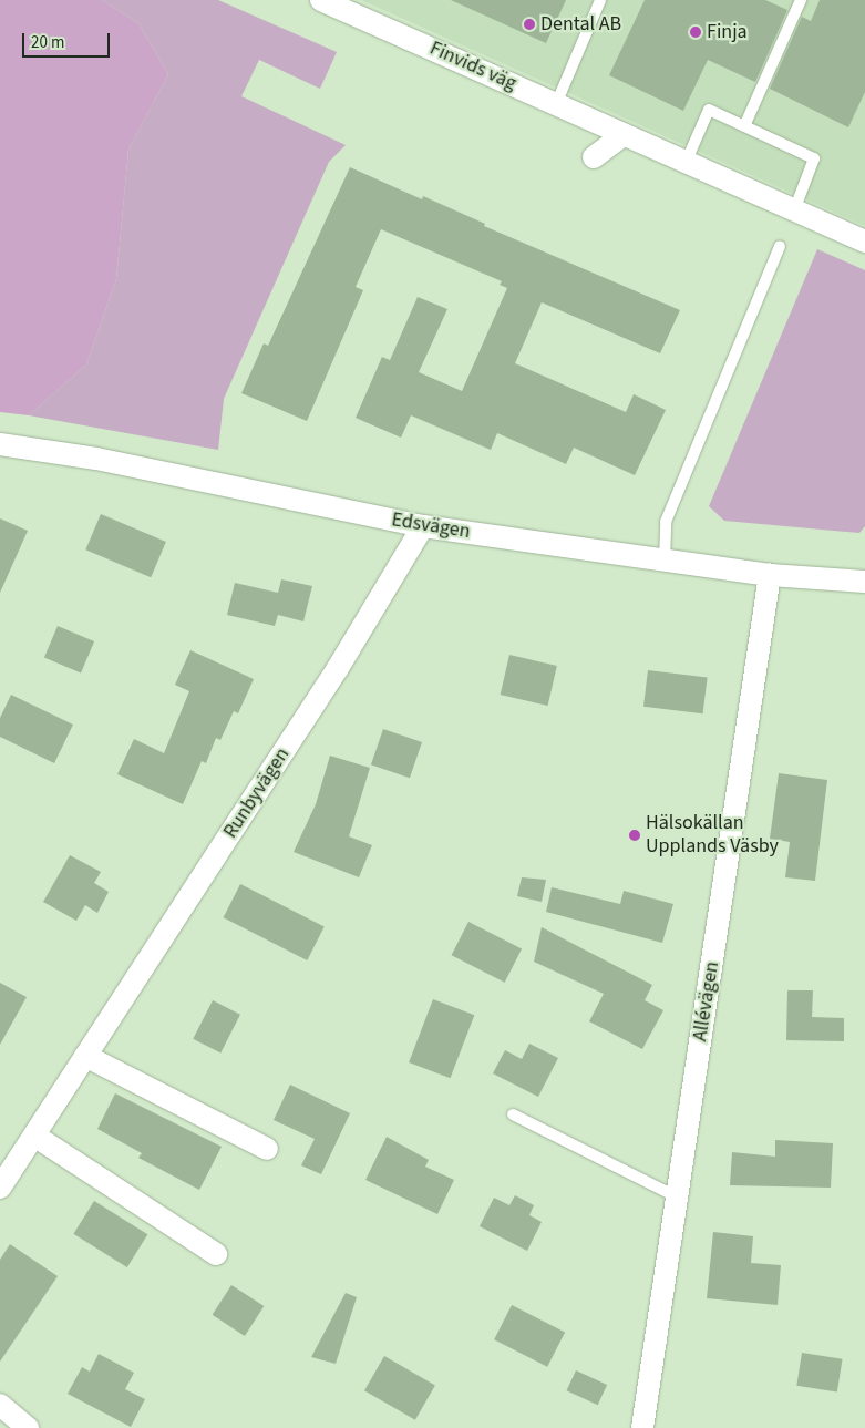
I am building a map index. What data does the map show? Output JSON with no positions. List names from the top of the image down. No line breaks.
{"streets":{"street":["Finvids väg","Edsvägen","Runbyvägen","Allévägen"]},"crossings":[["Edsvägen","Runbyvägen"],["Edsvägen","Allévägen"]],"places":["Dental AB","Finja","Hälsokällan Upplands Väsby"],"scale_bar":"20 m"}
